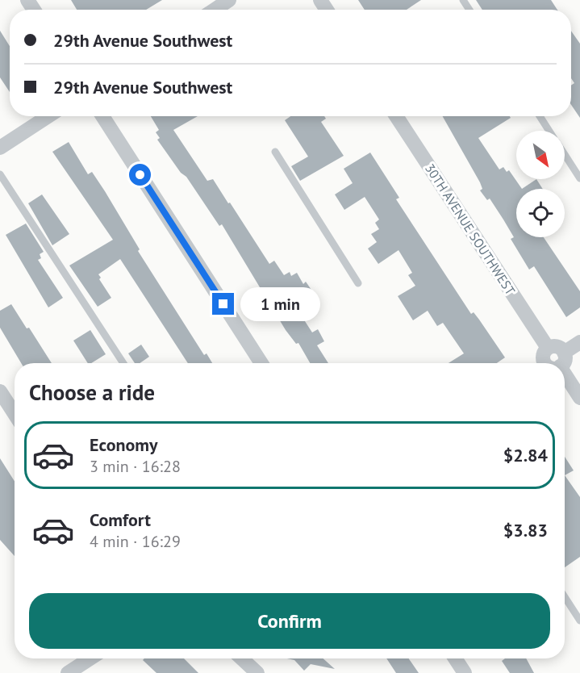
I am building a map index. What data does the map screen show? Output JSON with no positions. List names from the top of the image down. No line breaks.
{"streets":{"street":["30TH AVENUE SOUTHWEST"]},"north":"bottom right","page":{"banner":["29th Avenue Southwest","29th Avenue Southwest"],"bubble":"1 min","heading":"Choose a ride","list":[{"name":"Economy","note":"3 min · 16:28","value":"$2.84"},{"name":"Comfort","note":"4 min · 16:29","value":"$3.83"}],"buttons":"Confirm"}}
